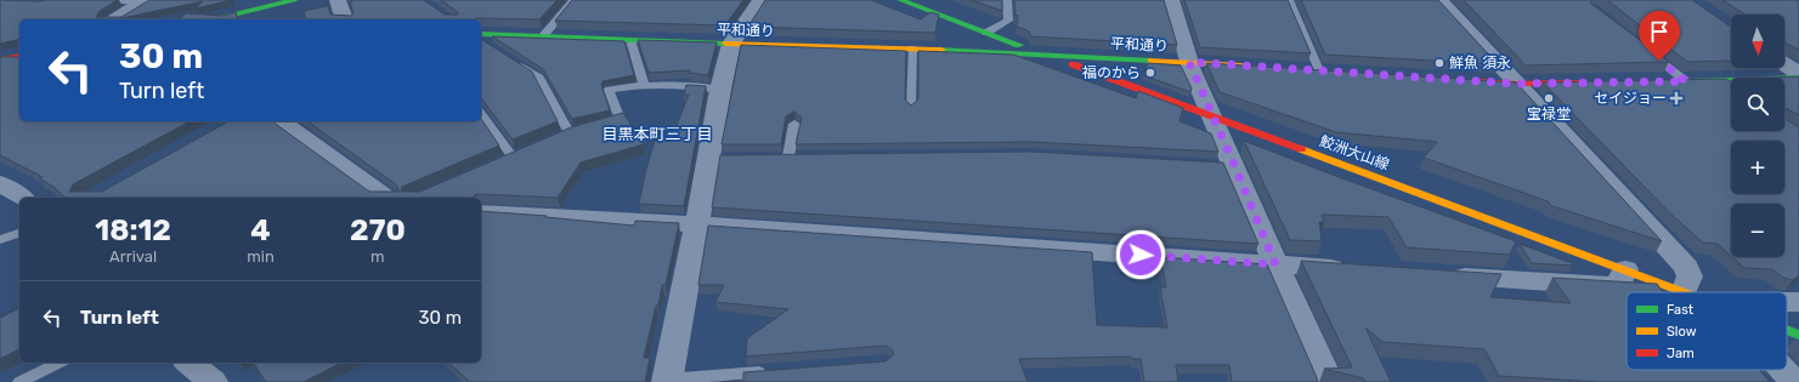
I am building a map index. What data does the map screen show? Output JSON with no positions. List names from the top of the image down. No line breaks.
{"streets":{"street":["平和通り","鮫洲大山線"]},"crossings":[["平和通り","鮫洲大山線"]],"districts":["目黒本町三丁目"],"places":{"other":["鮮魚 須永","福のから","宝禄堂"],"health":["セイジョー"]},"legend":["Fast","Slow","Jam"],"north":"bottom","page":{"map_buttons":["+","−"],"turn":["30 m","Turn left"],"eta":["18:12","Arrival","4","min","270","m"],"list":[{"name":"Turn left","value":"30 m"}]}}
